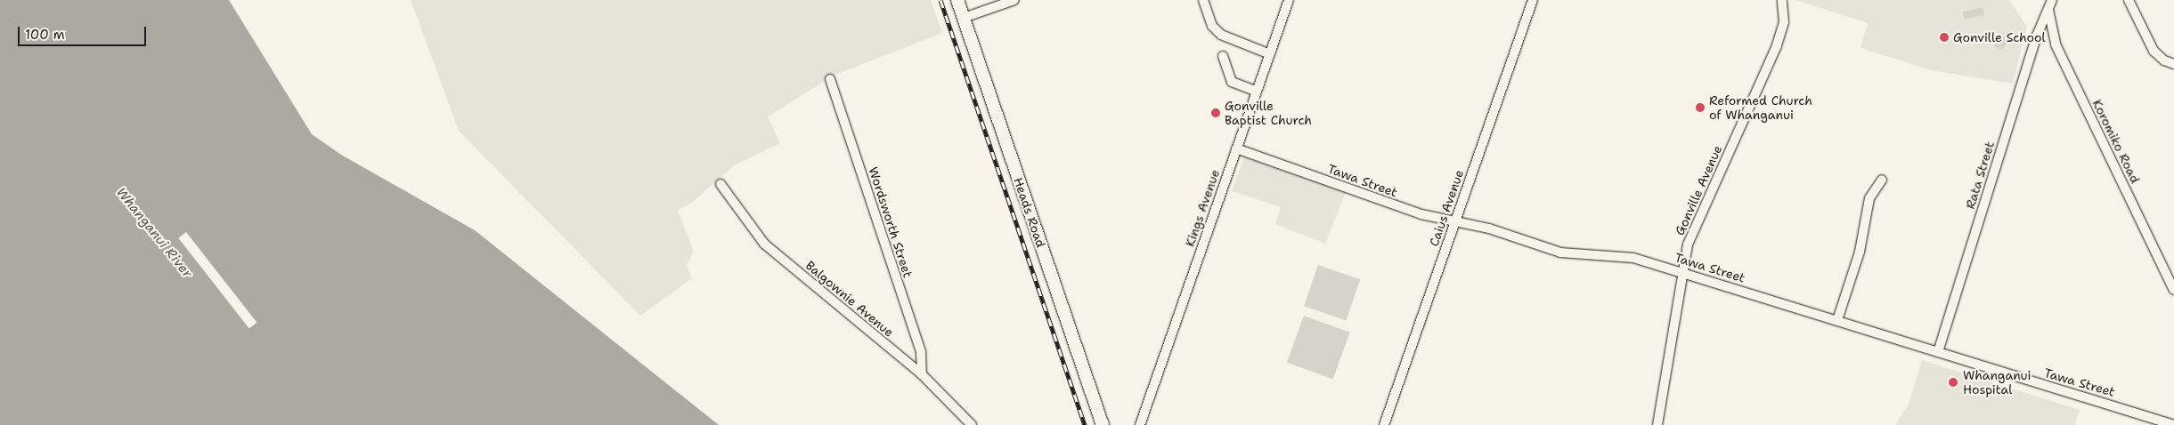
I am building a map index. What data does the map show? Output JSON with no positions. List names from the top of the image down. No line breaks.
{"streets":{"main road":["Heads Road"],"street":["Koromiko Road","Rata Street","Tawa Street","Gonville Avenue","Kings Avenue","Caius Avenue","Wordsworth Street","Balgownie Avenue"]},"crossings":[["Koromiko Road","Rata Street"],["Rata Street","Tawa Street"],["Tawa Street","Gonville Avenue"],["Tawa Street","Kings Avenue"],["Tawa Street","Caius Avenue"],["Wordsworth Street","Balgownie Avenue"]],"water":["Whanganui River"],"places":["Gonville School","Reformed Church of Whanganui","Gonville Baptist Church","Whanganui Hospital"],"scale_bar":"100 m"}
